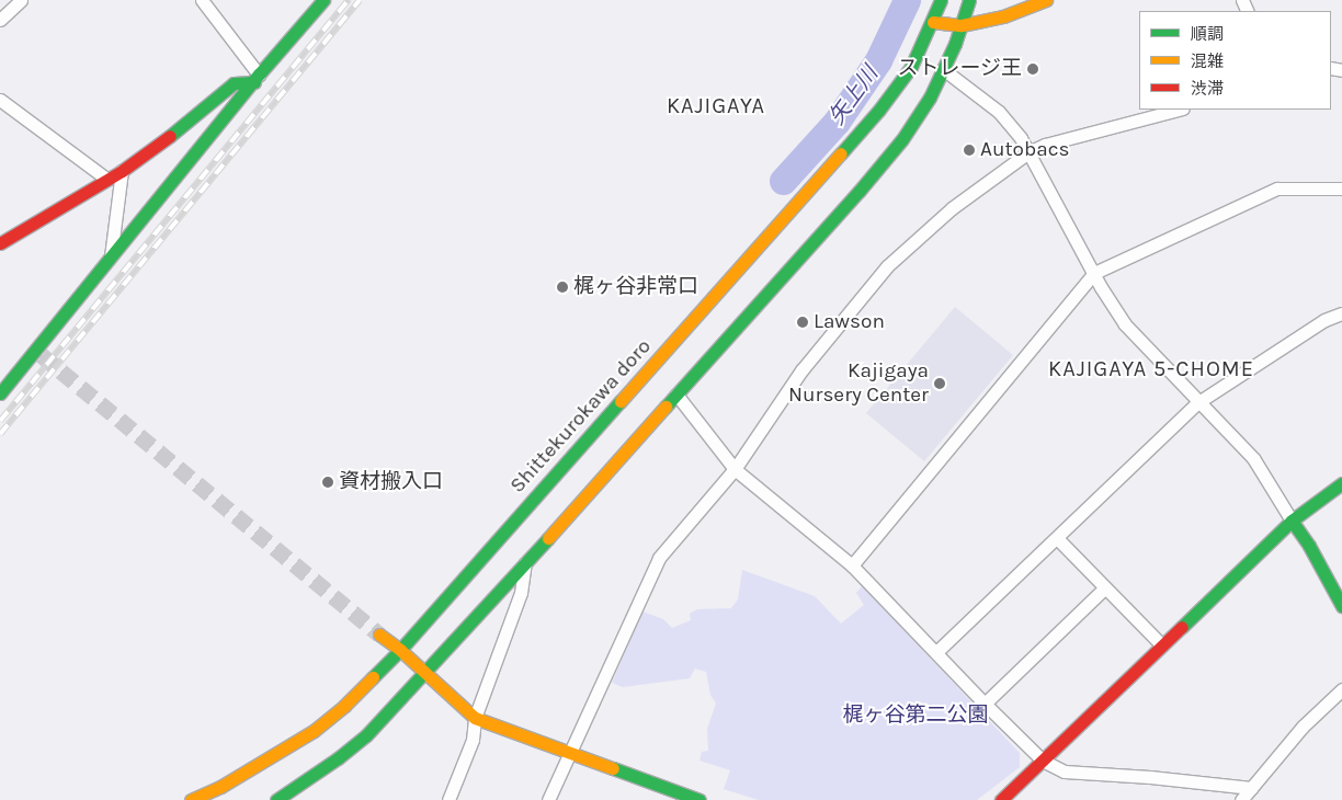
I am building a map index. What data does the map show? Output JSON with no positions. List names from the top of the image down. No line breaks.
{"streets":{"main road":["Shittekurokawa doro"]},"districts":["KAJIGAYA","KAJIGAYA 5-CHOME"],"water":["矢上川"],"parks":["梶ヶ谷第二公園"],"places":["ストレージ王","Autobacs","梶ヶ谷非常口","Lawson","Kajigaya Nursery Center","資材搬入口"],"legend":["順調","混雑","渋滞"]}
